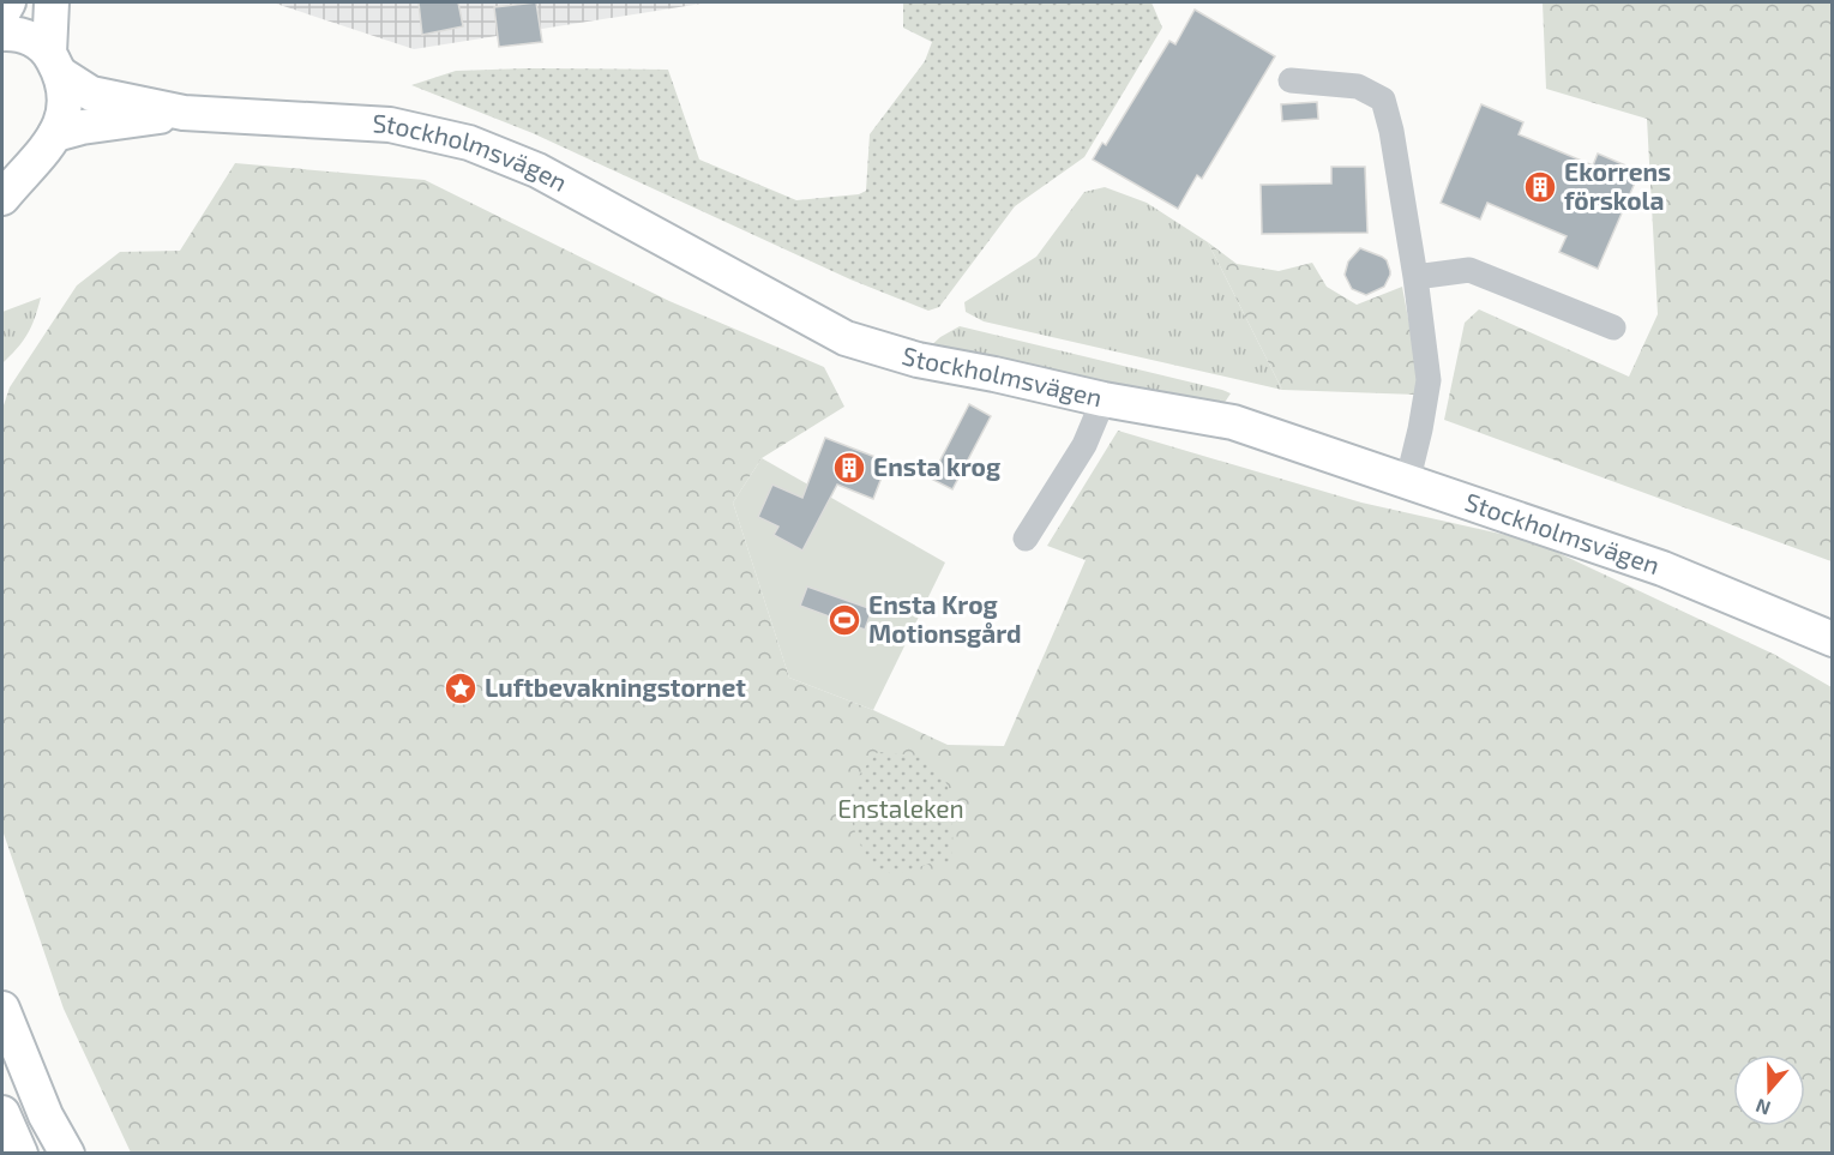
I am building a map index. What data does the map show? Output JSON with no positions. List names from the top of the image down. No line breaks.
{"streets":{"main road":["Stockholmsvägen"]},"parks":["Enstaleken"],"places":{"building":["Ekorrens förskola","Ensta krog"],"sports":["Ensta Krog Motionsgård"],"place":["Luftbevakningstornet"]},"north":"bottom"}
